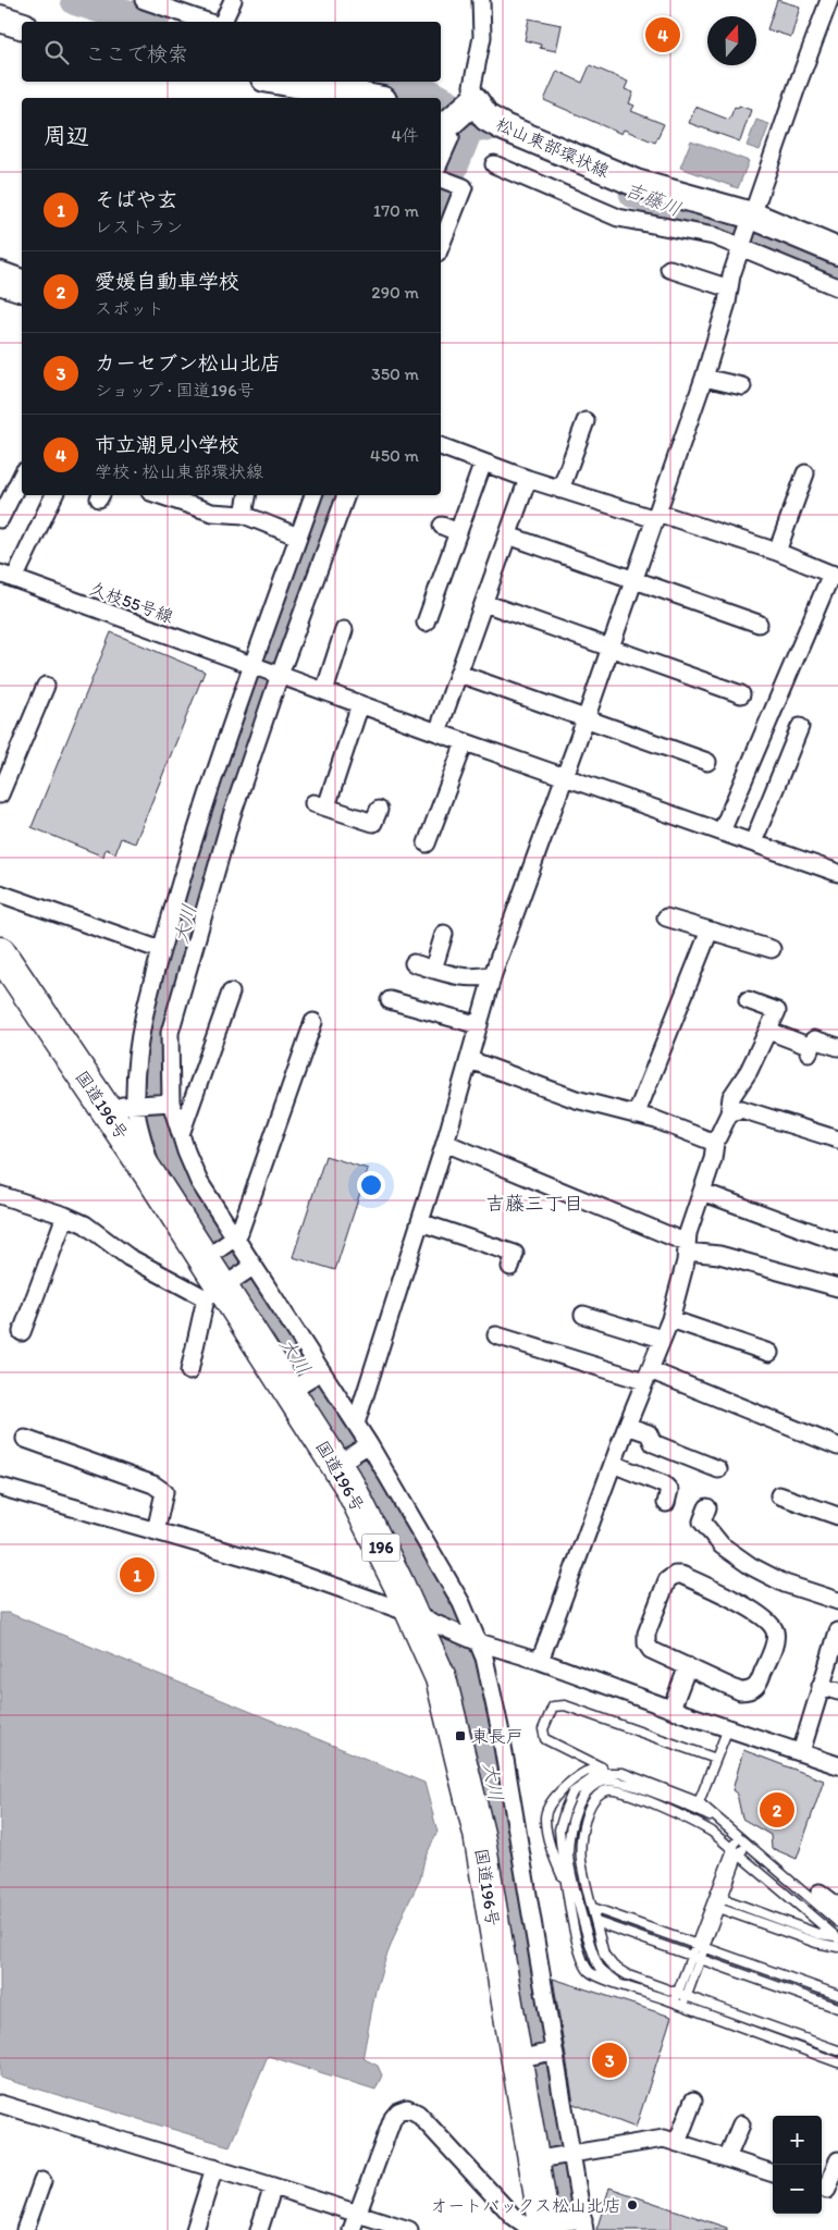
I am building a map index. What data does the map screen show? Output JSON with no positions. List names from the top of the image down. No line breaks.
{"streets":{"highway":["国道196号","196"],"main road":["松山東部環状線"],"street":["久枝55号線"]},"districts":["吉藤三丁目"],"water":["吉藤川","大川"],"places":{"transit":["東長戸"],"other":["オートバックス松山北店"]},"north":"top","page":{"pins":["4","1","2","3"],"search":"ここで検索","heading":["周辺","4件"],"list":[{"mark":"1","name":"そばや玄","note":"レストラン","value":"170 m"},{"mark":"2","name":"愛媛自動車学校","note":"スポット","value":"290 m"},{"mark":"3","name":"カーセブン松山北店","note":"ショップ · 国道196号","value":"350 m"},{"mark":"4","name":"市立潮見小学校","note":"学校 · 松山東部環状線","value":"450 m"}],"map_buttons":["+","−"]}}
